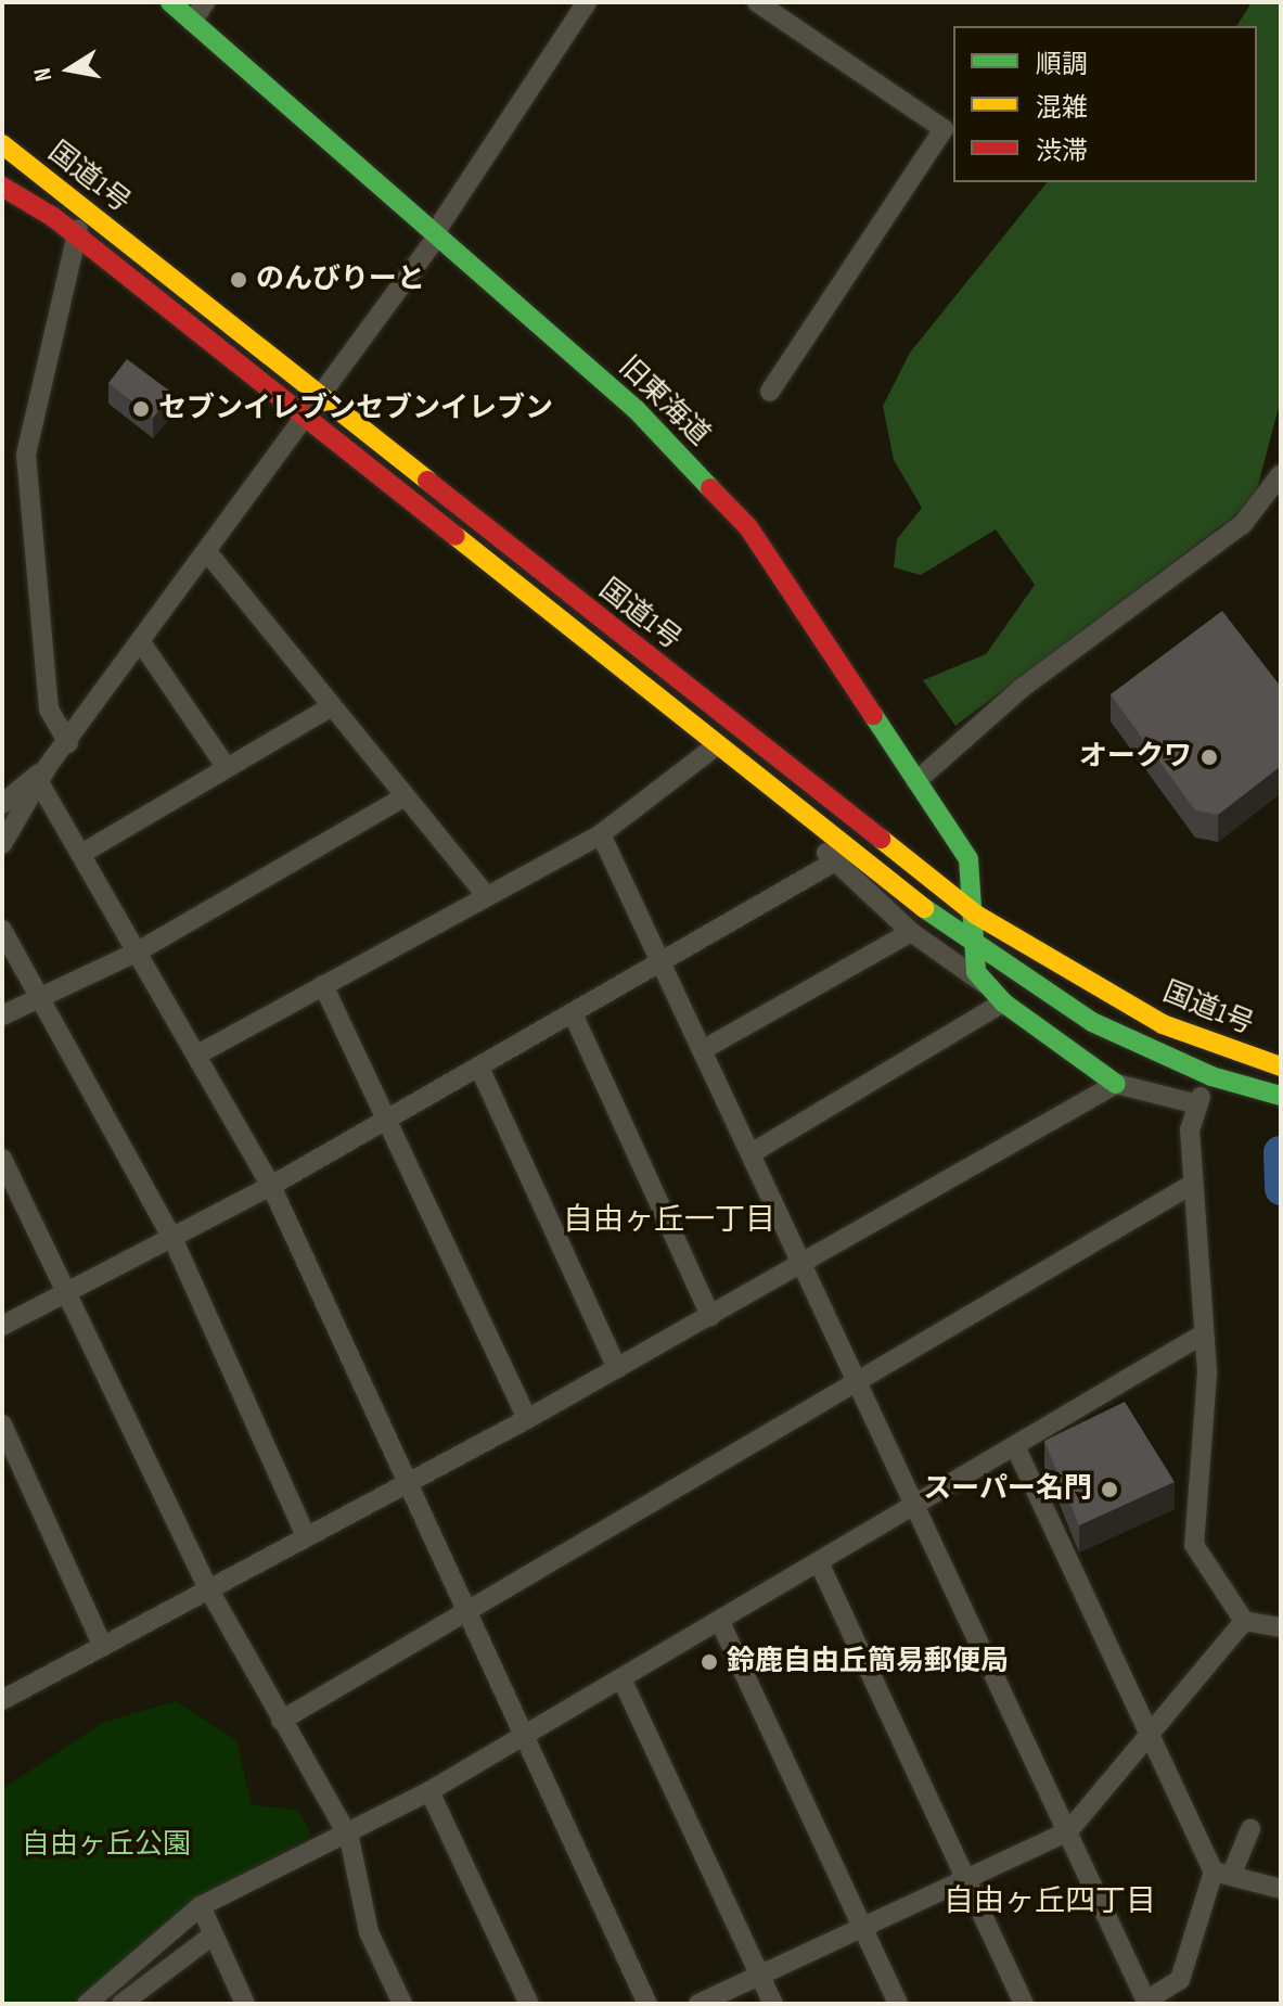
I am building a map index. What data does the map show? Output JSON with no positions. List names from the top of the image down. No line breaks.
{"streets":{"main road":["国道1号","旧東海道"]},"crossings":[["国道1号","旧東海道"]],"districts":["自由ヶ丘一丁目","自由ヶ丘四丁目"],"parks":["自由ヶ丘公園"],"places":["のんびりーと","セブンイレブンセブンイレブン","オークワ","スーパー名門","鈴鹿自由丘簡易郵便局"],"legend":["順調","混雑","渋滞"],"north":"left"}
